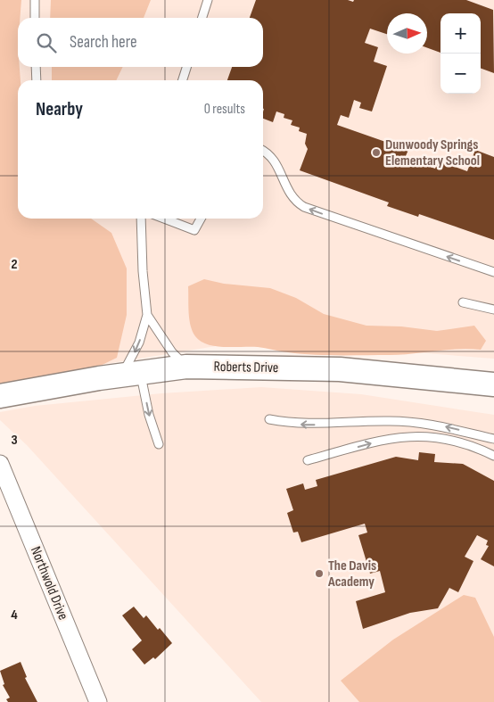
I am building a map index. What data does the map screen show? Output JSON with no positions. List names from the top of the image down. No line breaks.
{"streets":{"street":["Roberts Drive","Northwold Drive"]},"places":["Dunwoody Springs Elementary School","The Davis Academy"],"north":"right","page":{"map_buttons":["+","−"],"search":"Search here","heading":["Nearby","0 results"]},"grid":{"rows":["2","3","4"]}}
